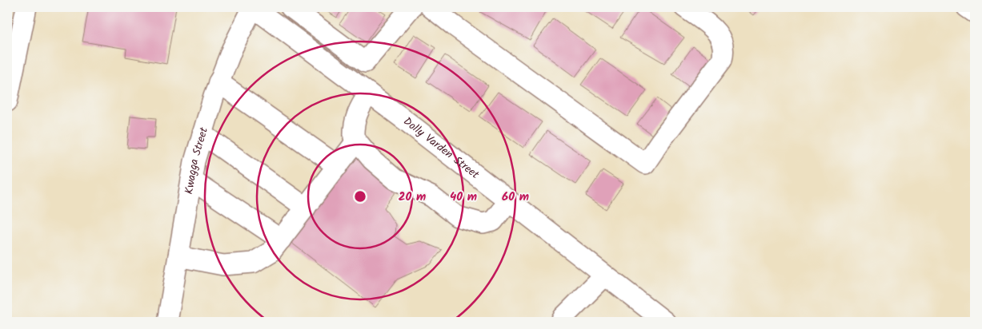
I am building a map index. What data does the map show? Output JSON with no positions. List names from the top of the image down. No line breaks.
{"streets":{"street":["Dolly Varden Street","Kwagga Street"]},"crossings":[["Dolly Varden Street","Kwagga Street"]],"rings":["20 m","40 m","60 m"]}
